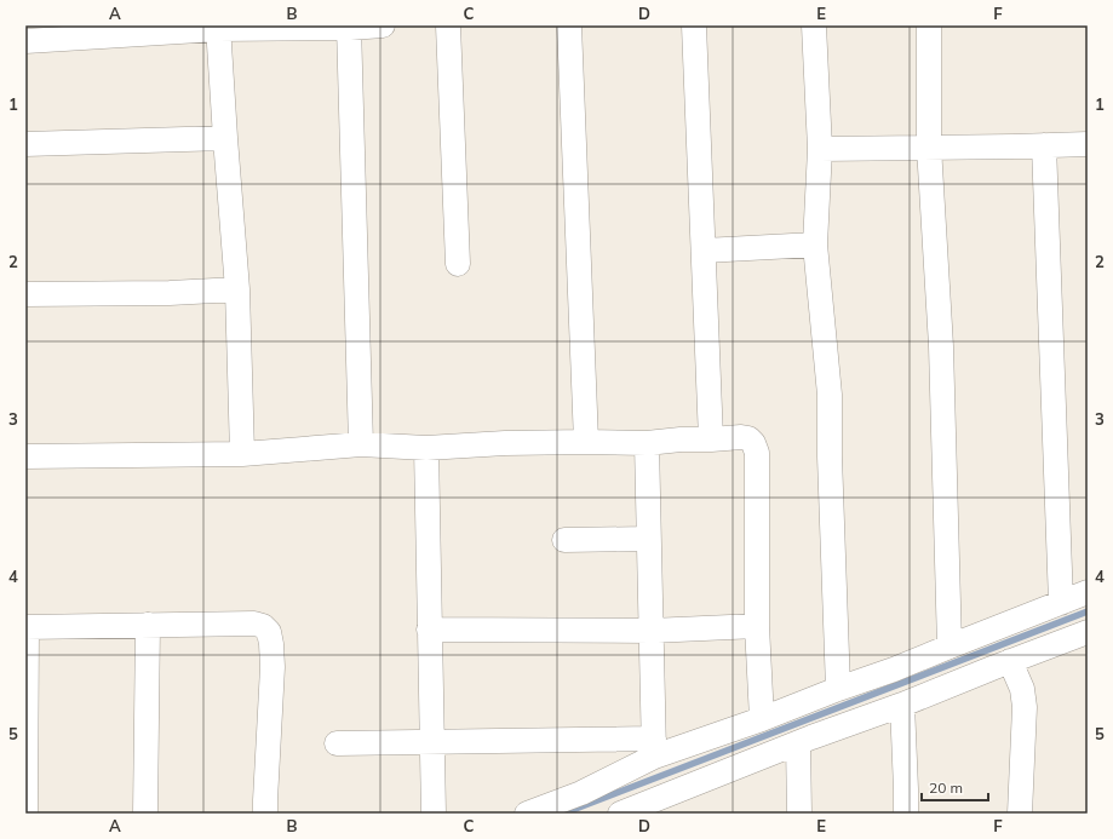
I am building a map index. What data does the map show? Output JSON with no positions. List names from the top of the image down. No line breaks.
{"scale_bar":"20 m","grid":{"columns":["A","B","C","D","E","F"],"rows":["1","2","3","4","5"]}}
